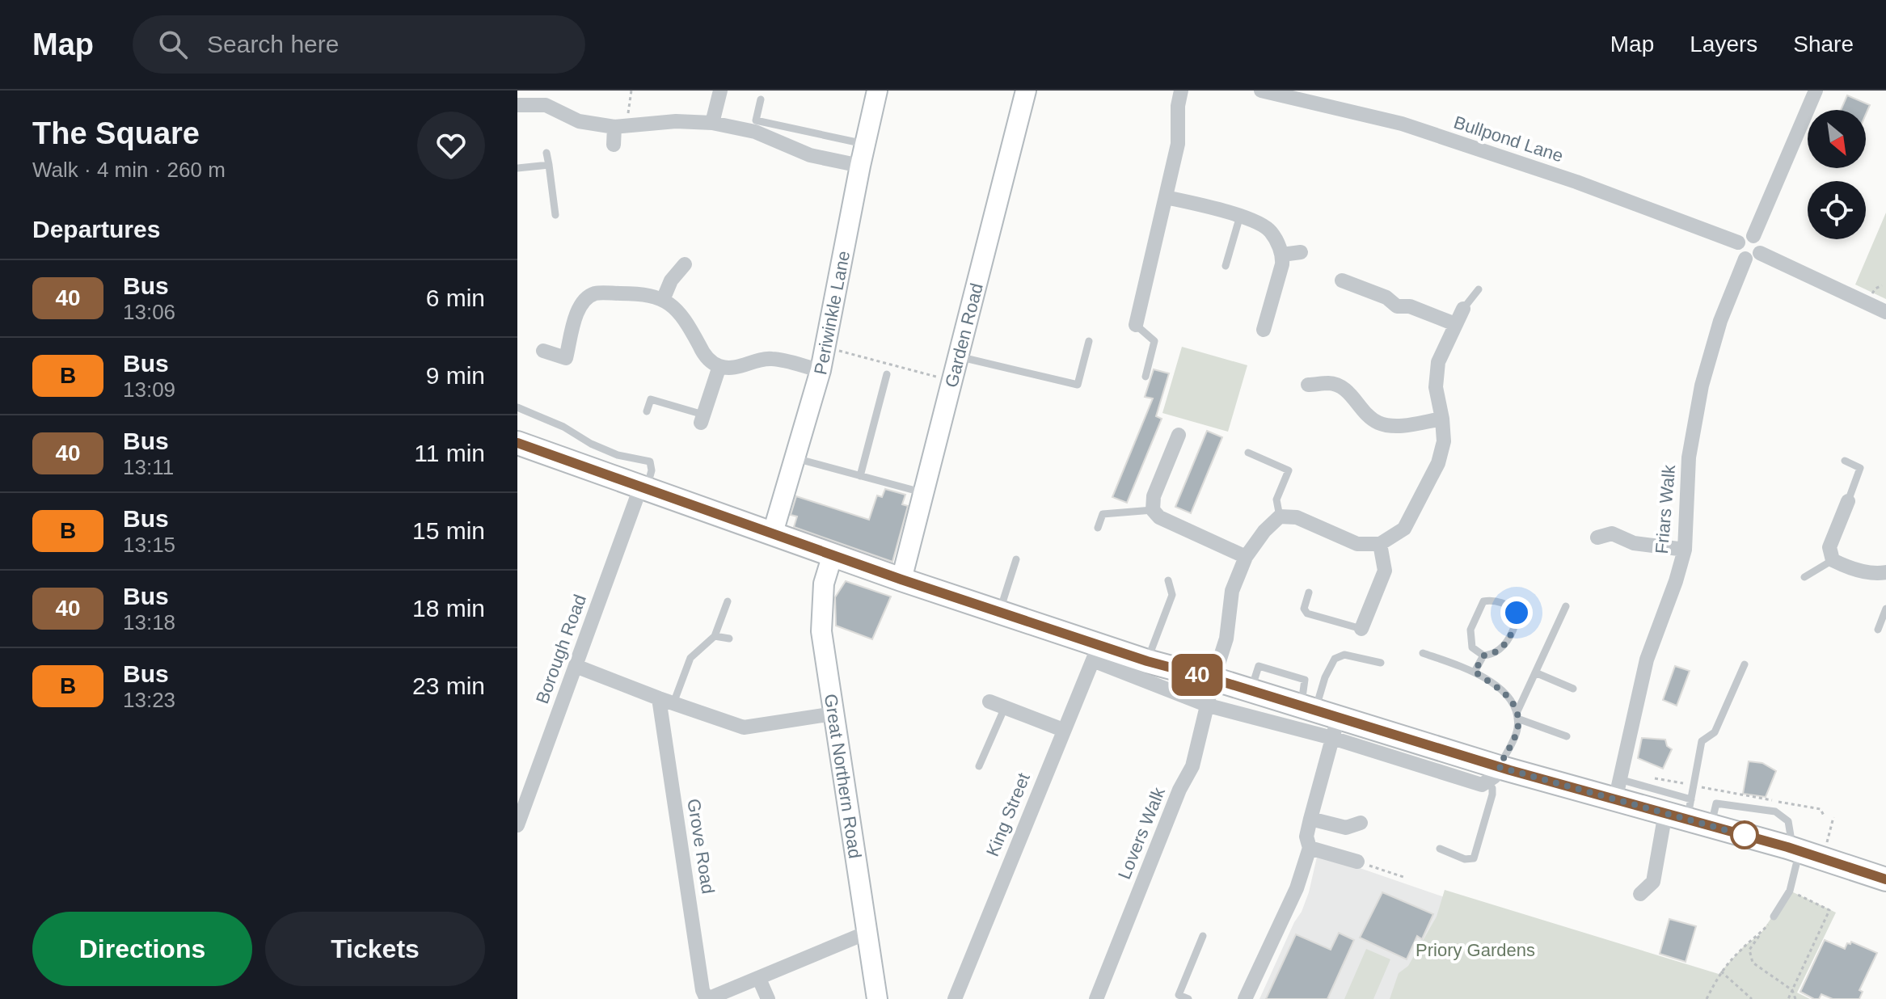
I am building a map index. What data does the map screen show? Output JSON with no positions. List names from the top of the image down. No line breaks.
{"streets":{"street":["Bullpond Lane","Periwinkle Lane","Garden Road","Friars Walk","Borough Road","Great Northern Road","King Street","Lovers Walk","Grove Road"]},"crossings":[["Bullpond Lane","Friars Walk"]],"parks":["Priory Gardens"],"lines":["bus line 40"],"north":"bottom right","page":{"header":"Map","search":"Search here","nav":["Map","Layers","Share"],"heading":[["The Square","Walk · 4 min · 260 m"],"Departures"],"on_map":"40","list":[{"mark":"40","name":"Bus","note":"13:06","value":"6 min"},{"mark":"B","name":"Bus","note":"13:09","value":"9 min"},{"mark":"40","name":"Bus","note":"13:11","value":"11 min"},{"mark":"B","name":"Bus","note":"13:15","value":"15 min"},{"mark":"40","name":"Bus","note":"13:18","value":"18 min"},{"mark":"B","name":"Bus","note":"13:23","value":"23 min"}],"buttons":["Directions","Tickets"]}}
